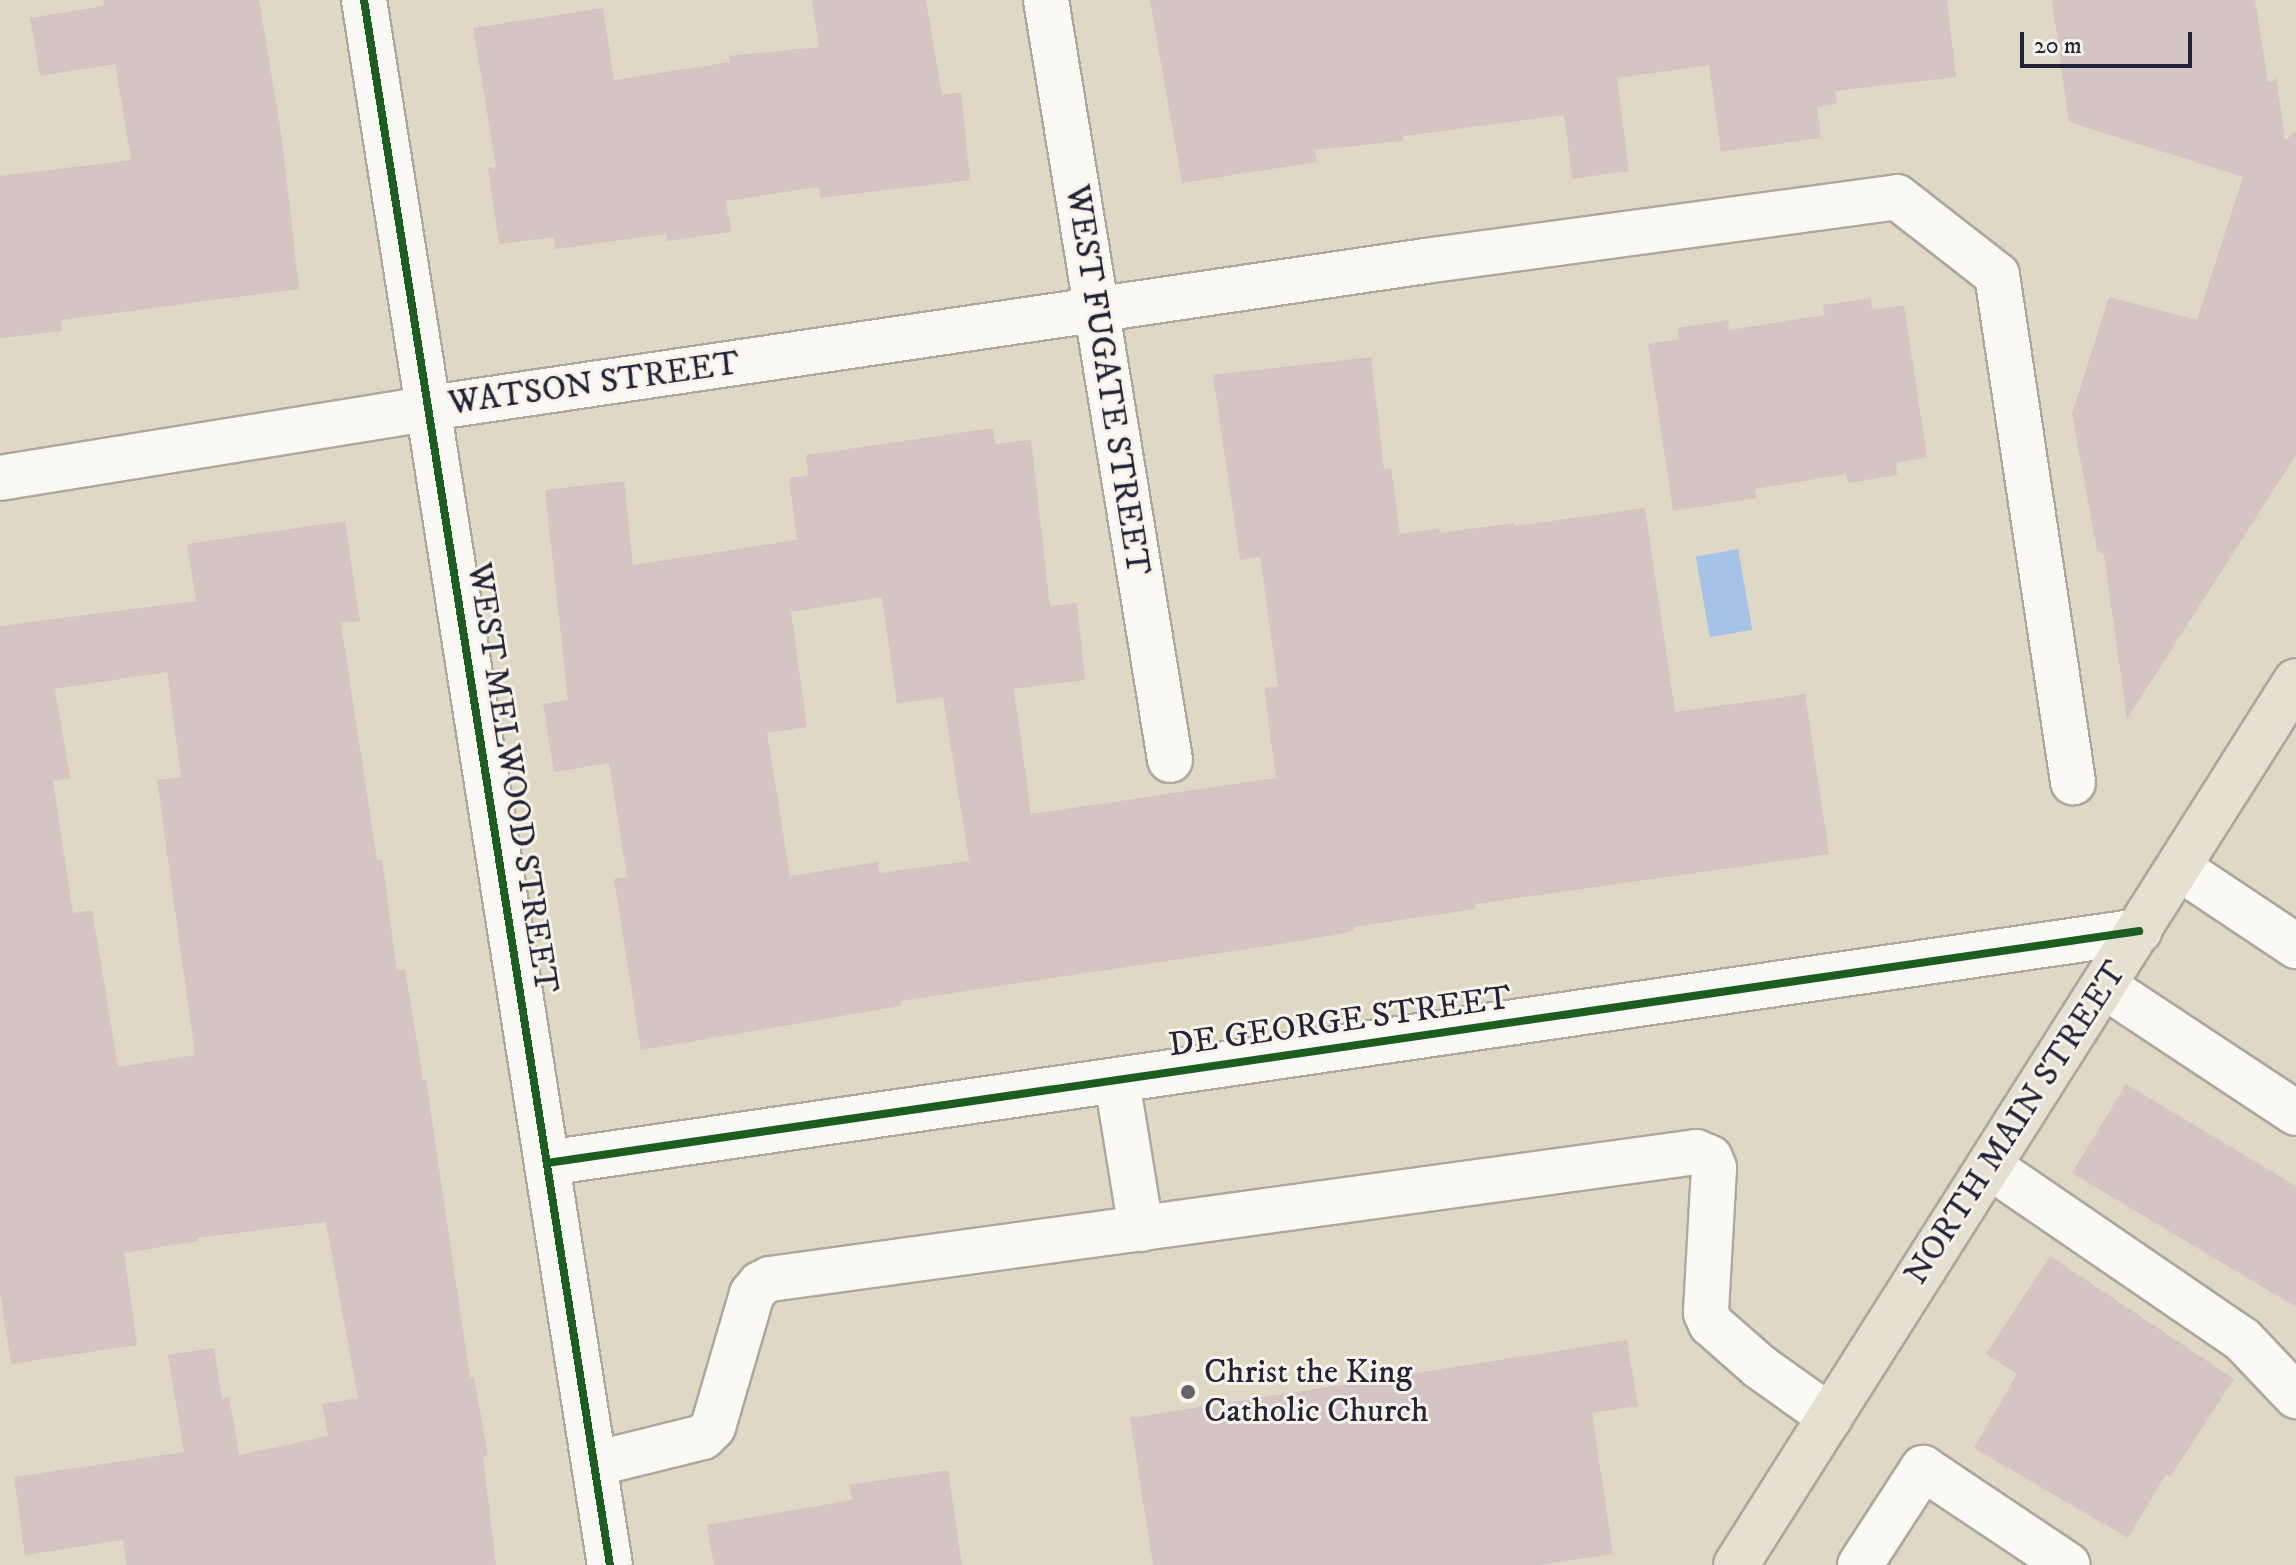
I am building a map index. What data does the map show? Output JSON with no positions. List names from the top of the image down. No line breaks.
{"streets":{"main road":["NORTH MAIN STREET"],"street":["WEST FUGATE STREET","WATSON STREET","WEST MELWOOD STREET","DE GEORGE STREET"]},"crossings":[["WEST FUGATE STREET","WATSON STREET"],["WATSON STREET","WEST MELWOOD STREET"],["WEST MELWOOD STREET","DE GEORGE STREET"],["DE GEORGE STREET","NORTH MAIN STREET"]],"places":["Christ the King Catholic Church"],"scale_bar":"20 m"}
